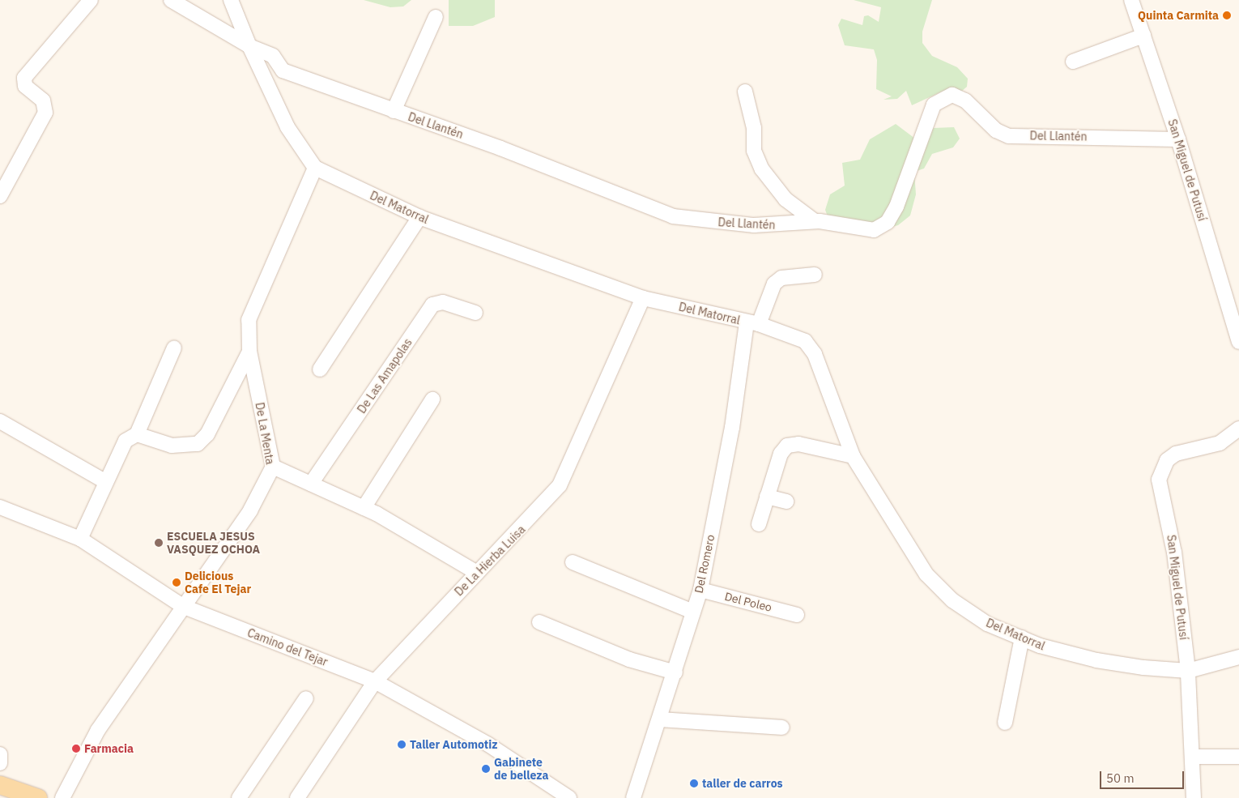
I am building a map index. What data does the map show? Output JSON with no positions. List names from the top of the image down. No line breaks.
{"streets":{"street":["Del Llantén","San Miguel de Putusí","Del Matorral","De Las Amapolas","De La Menta","De La Hierba Luisa","Del Romero","Del Poleo","Camino del Tejar"]},"crossings":[["Del Llantén","San Miguel de Putusí"],["San Miguel de Putusí","Del Matorral"],["Del Matorral","De La Menta"],["Del Matorral","De La Hierba Luisa"],["Del Matorral","Del Romero"],["De La Menta","Camino del Tejar"],["De La Hierba Luisa","Camino del Tejar"],["Del Romero","Del Poleo"]],"places":["Quinta Carmita","ESCUELA JESUS VASQUEZ OCHOA","Delicious Cafe El Tejar","Taller Automotiz","Farmacia","Gabinete de belleza","taller de carros"],"scale_bar":"50 m"}
